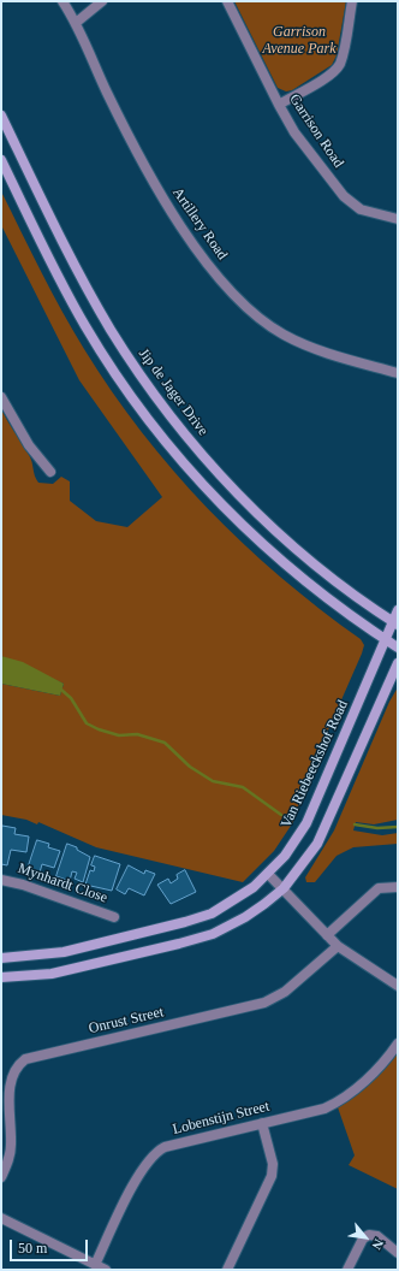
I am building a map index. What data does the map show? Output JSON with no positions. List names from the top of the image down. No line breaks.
{"streets":{"main road":["Jip de Jager Drive","Van Riebeeckshof Road"],"street":["Garrison Road","Artillery Road","Mynhardt Close","Onrust Street","Lobenstijn Street"]},"crossings":[["Jip de Jager Drive","Van Riebeeckshof Road"]],"parks":["Garrison Avenue Park"],"scale_bar":"50 m","north":"bottom right"}
